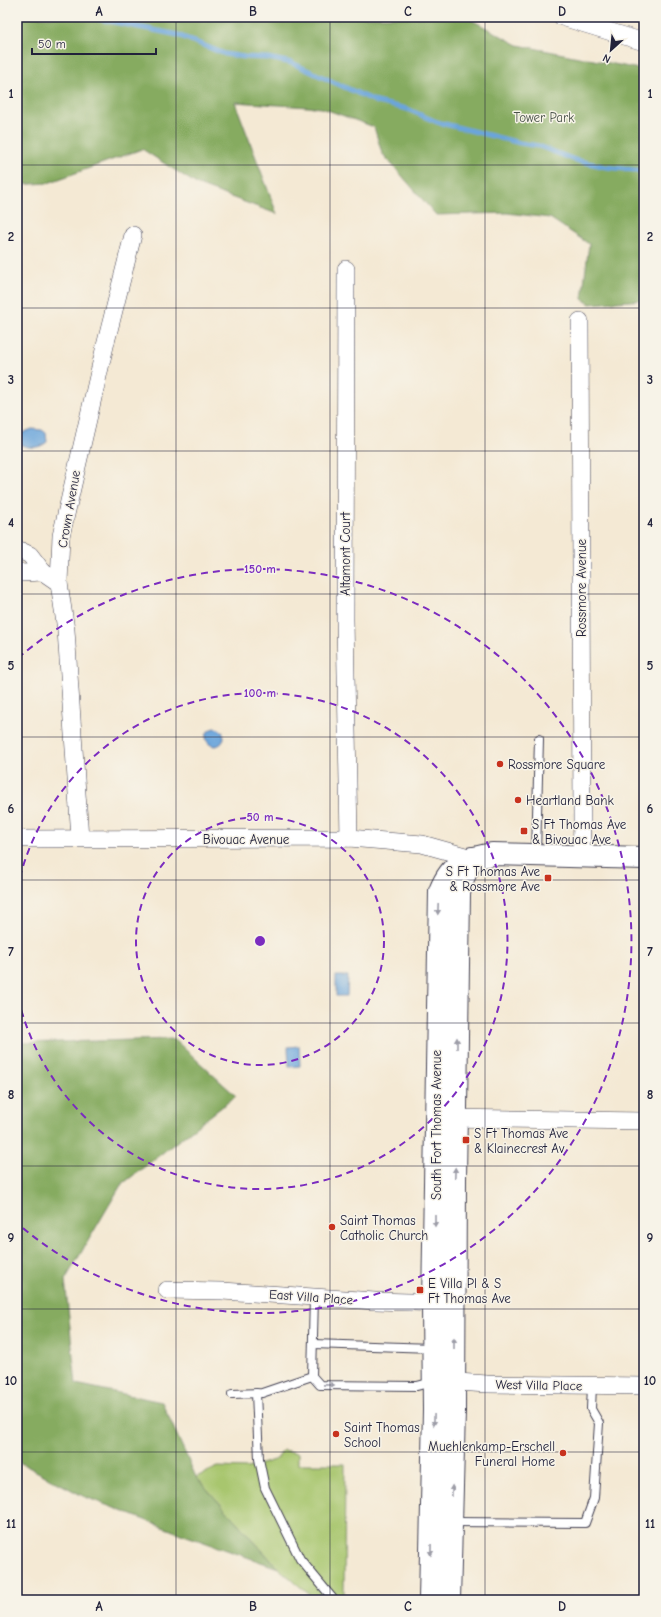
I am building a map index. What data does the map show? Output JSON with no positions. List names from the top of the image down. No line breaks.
{"streets":{"main road":["South Fort Thomas Avenue"],"street":["Crown Avenue","Altamont Court","Rossmore Avenue","Bivouac Avenue","East Villa Place","West Villa Place"]},"crossings":[["Crown Avenue","Bivouac Avenue"],["Altamont Court","Bivouac Avenue"],["Rossmore Avenue","South Fort Thomas Avenue"],["Bivouac Avenue","South Fort Thomas Avenue"],["South Fort Thomas Avenue","East Villa Place"],["South Fort Thomas Avenue","West Villa Place"]],"parks":["Tower Park"],"places":{"other":["Rossmore Square","Heartland Bank","Saint Thomas Catholic Church","Saint Thomas School","Muehlenkamp-Erschell Funeral Home"],"transit":["S Ft Thomas Ave & Bivouac Ave","S Ft Thomas Ave & Rossmore Ave","S Ft Thomas Ave & Klainecrest Av","E Villa Pl & S Ft Thomas Ave"]},"scale_bar":"50 m","north":"bottom left","grid":{"columns":["A","B","C","D"],"rows":["1","2","3","4","5","6","7","8","9","10","11"]},"rings":["150 m","100 m","50 m"]}
